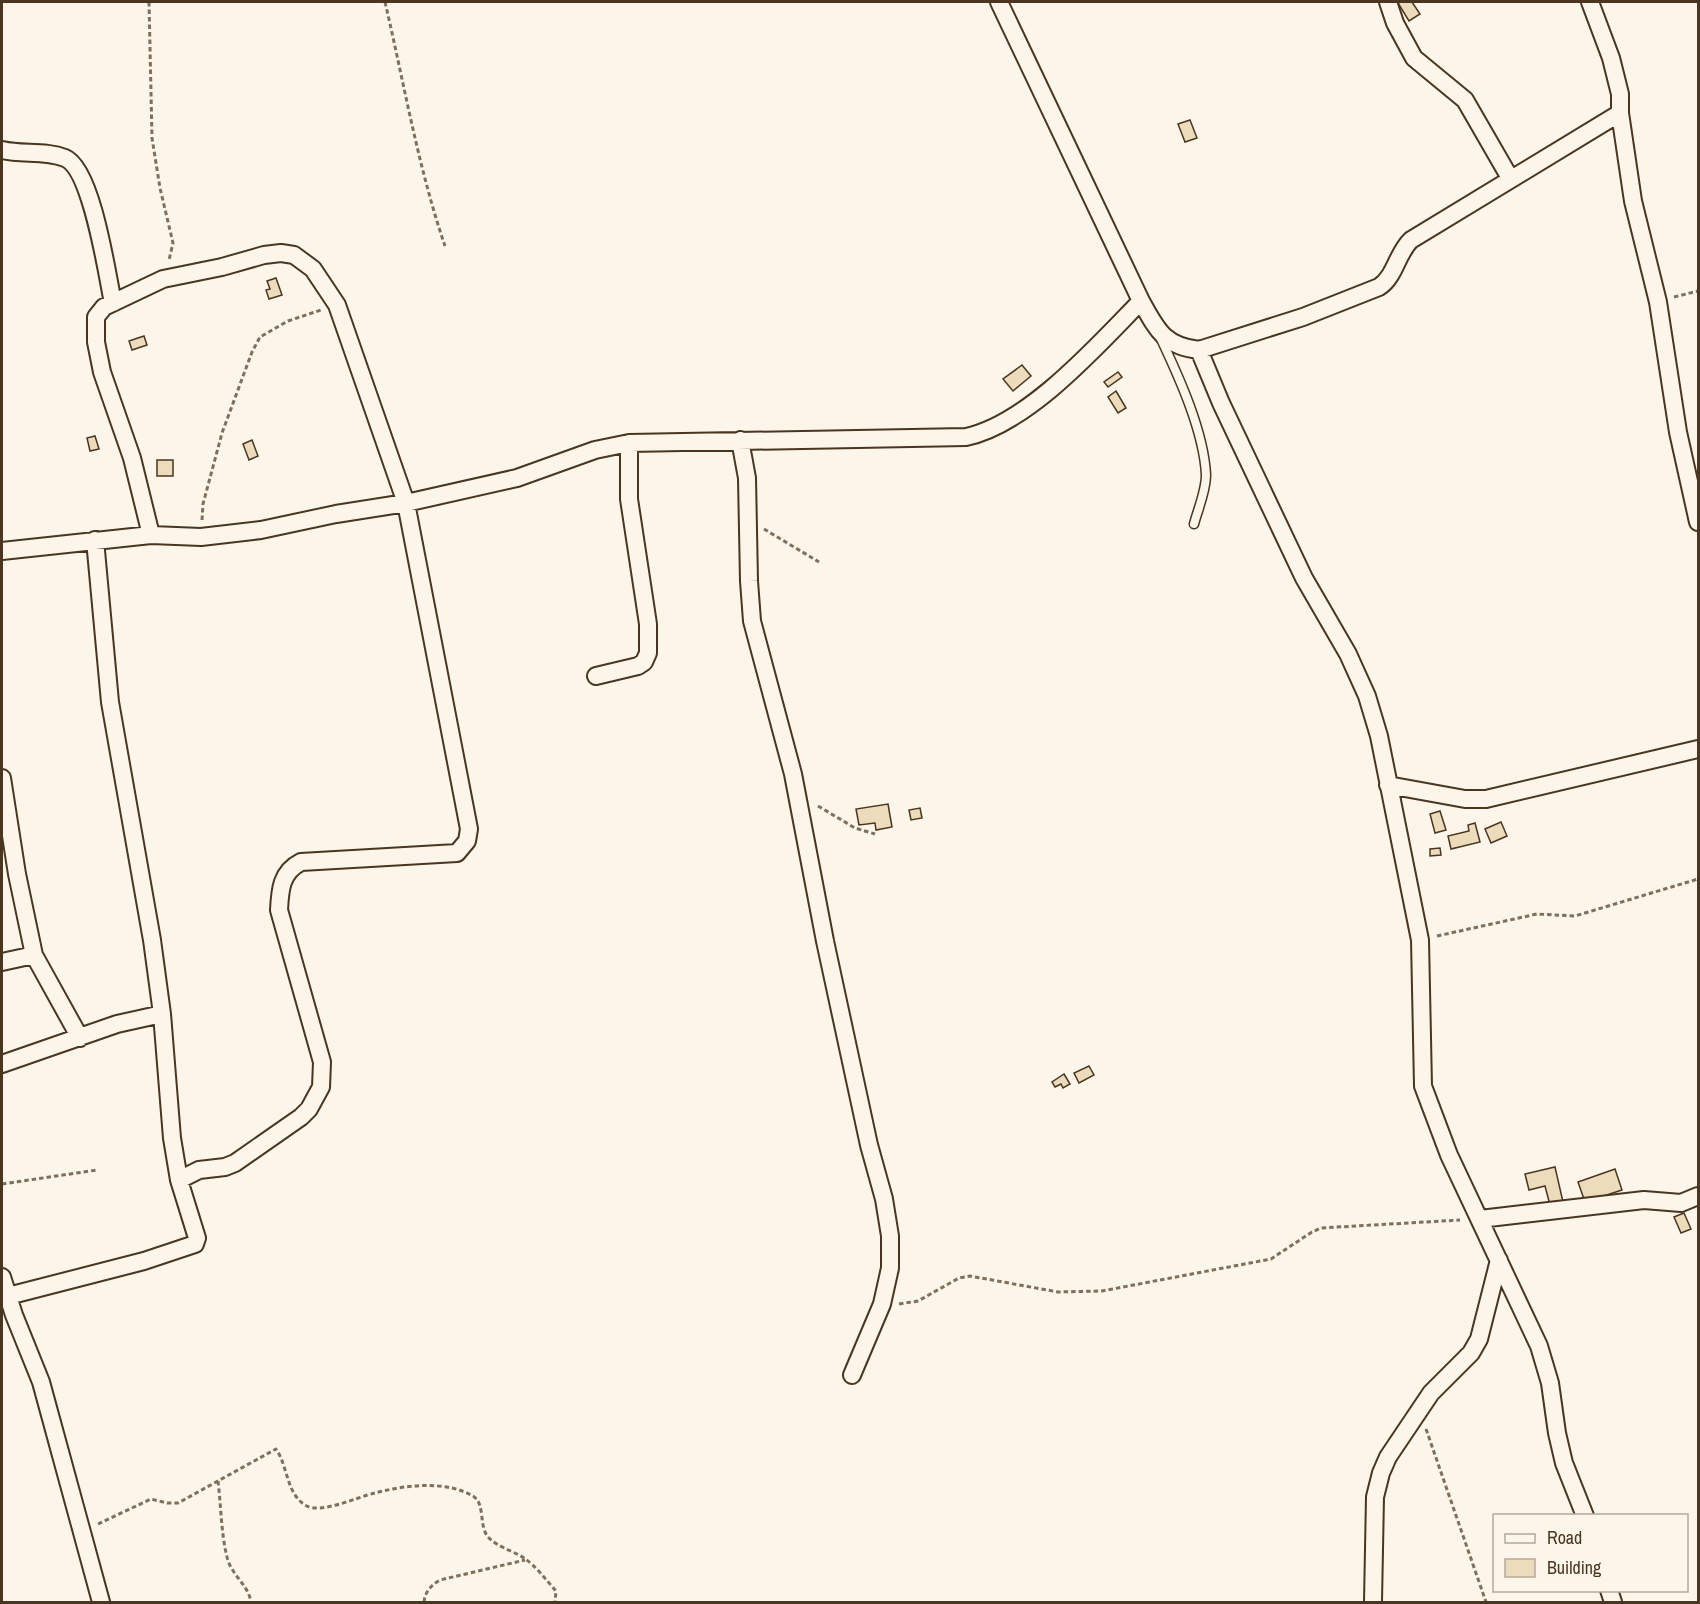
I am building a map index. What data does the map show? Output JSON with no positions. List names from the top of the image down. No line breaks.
{"legend":["Road","Building"]}
